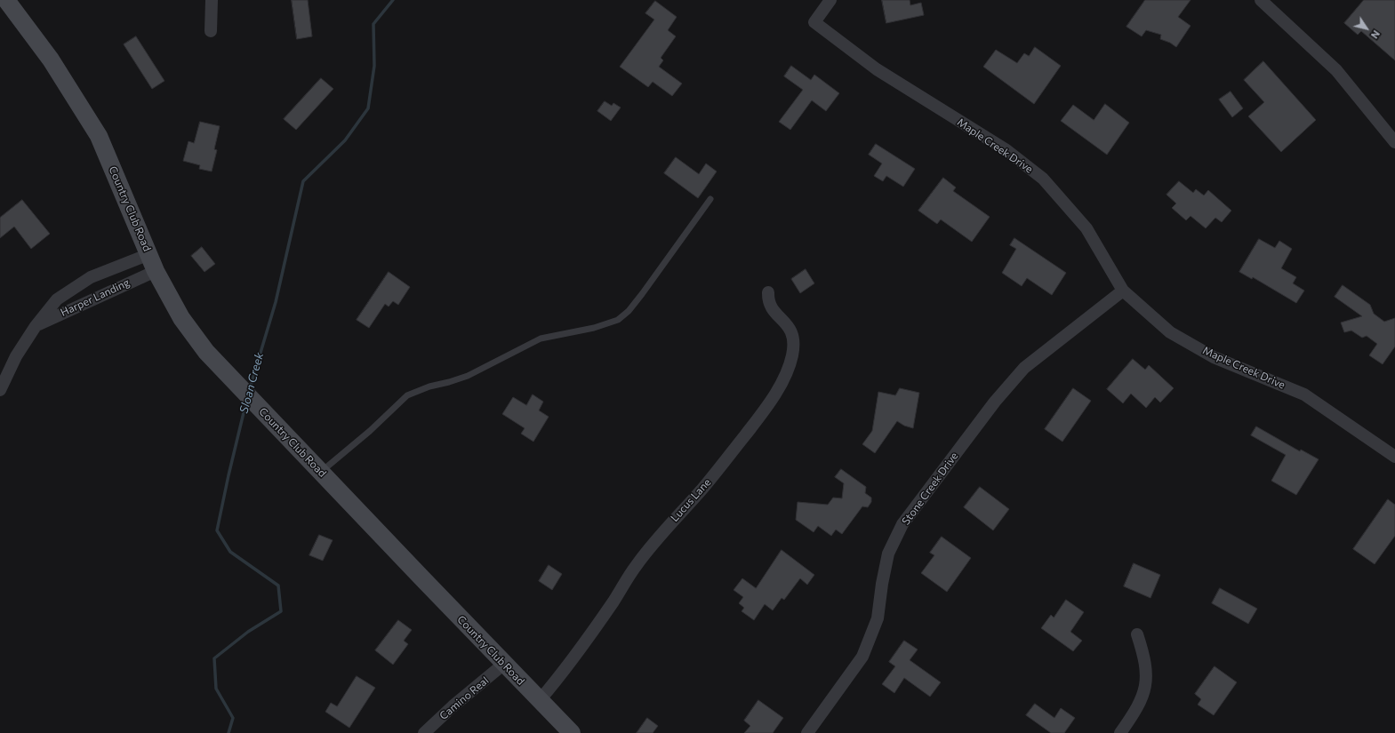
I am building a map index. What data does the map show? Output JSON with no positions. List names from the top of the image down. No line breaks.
{"streets":{"main road":["Country Club Road"],"street":["Maple Creek Drive","Harper Landing","Stone Creek Drive","Lucus Lane","Camino Real"]},"crossings":[["Maple Creek Drive","Stone Creek Drive"],["Country Club Road","Harper Landing"],["Country Club Road","Lucus Lane"],["Country Club Road","Camino Real"]],"water":["Sloan Creek"],"north":"bottom right"}
